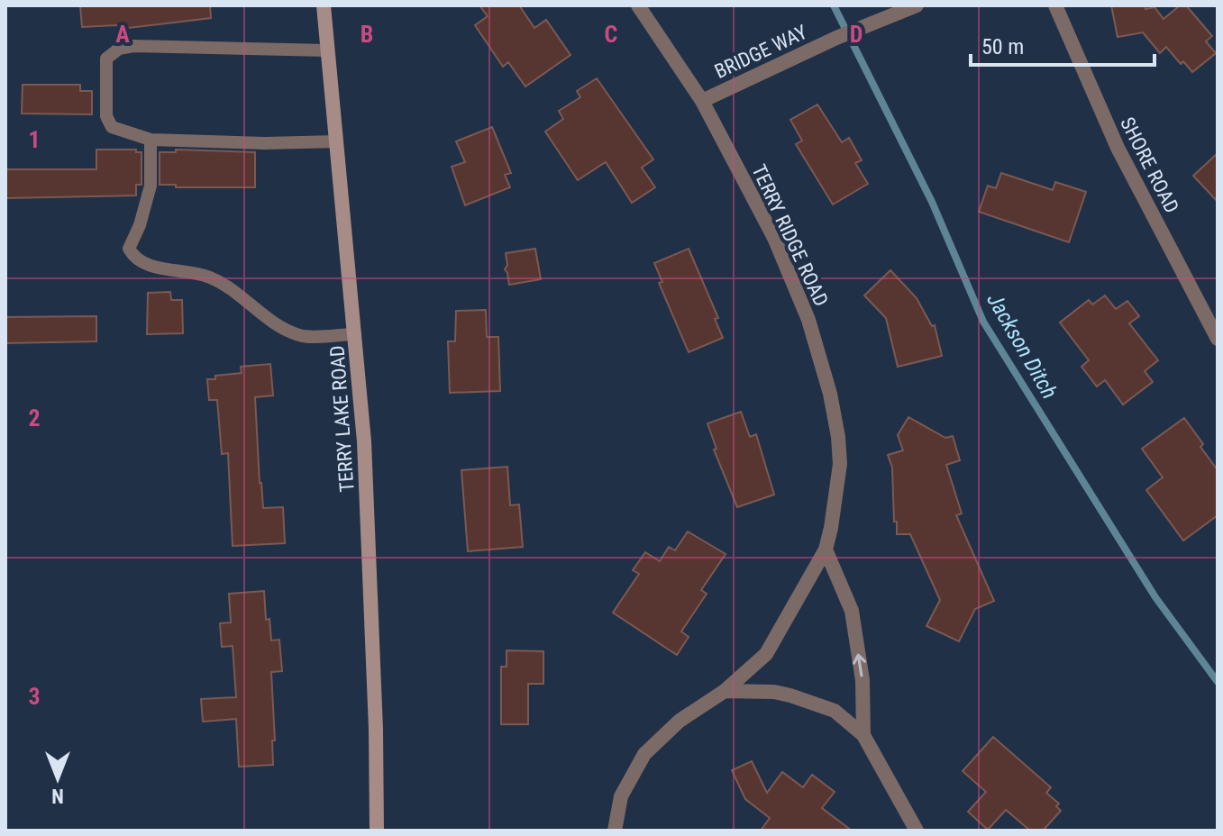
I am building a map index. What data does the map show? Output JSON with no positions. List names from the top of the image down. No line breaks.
{"streets":{"main road":["TERRY LAKE ROAD"],"street":["BRIDGE WAY","SHORE ROAD","TERRY RIDGE ROAD"]},"crossings":[["BRIDGE WAY","TERRY RIDGE ROAD"]],"water":["Jackson Ditch"],"scale_bar":"50 m","north":"bottom","grid":{"columns":["A","B","C","D"],"rows":["1","2","3"]}}
